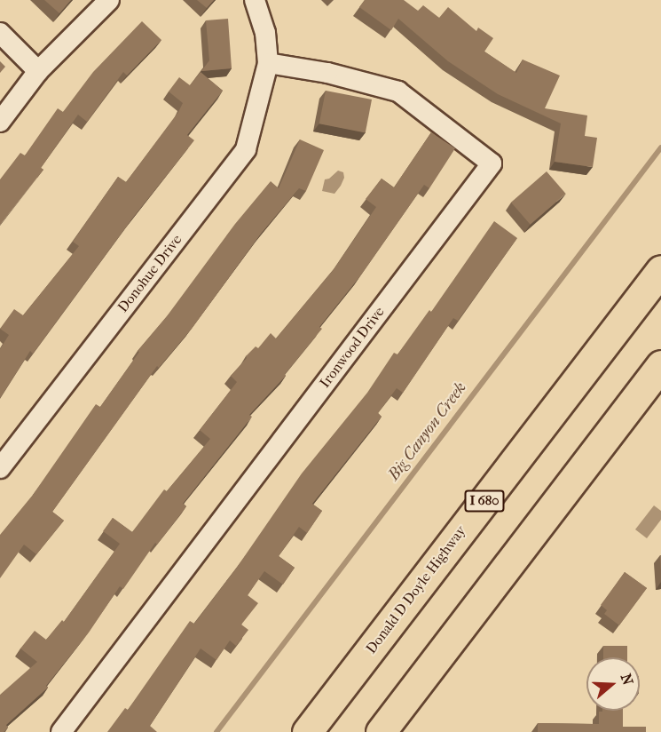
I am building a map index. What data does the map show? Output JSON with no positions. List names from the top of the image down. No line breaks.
{"streets":{"highway":["I 680","Donald D Doyle Highway"],"street":["Donohue Drive","Ironwood Drive"]},"crossings":[["Donohue Drive","Ironwood Drive"]],"water":["Big Canyon Creek"],"north":"right"}
